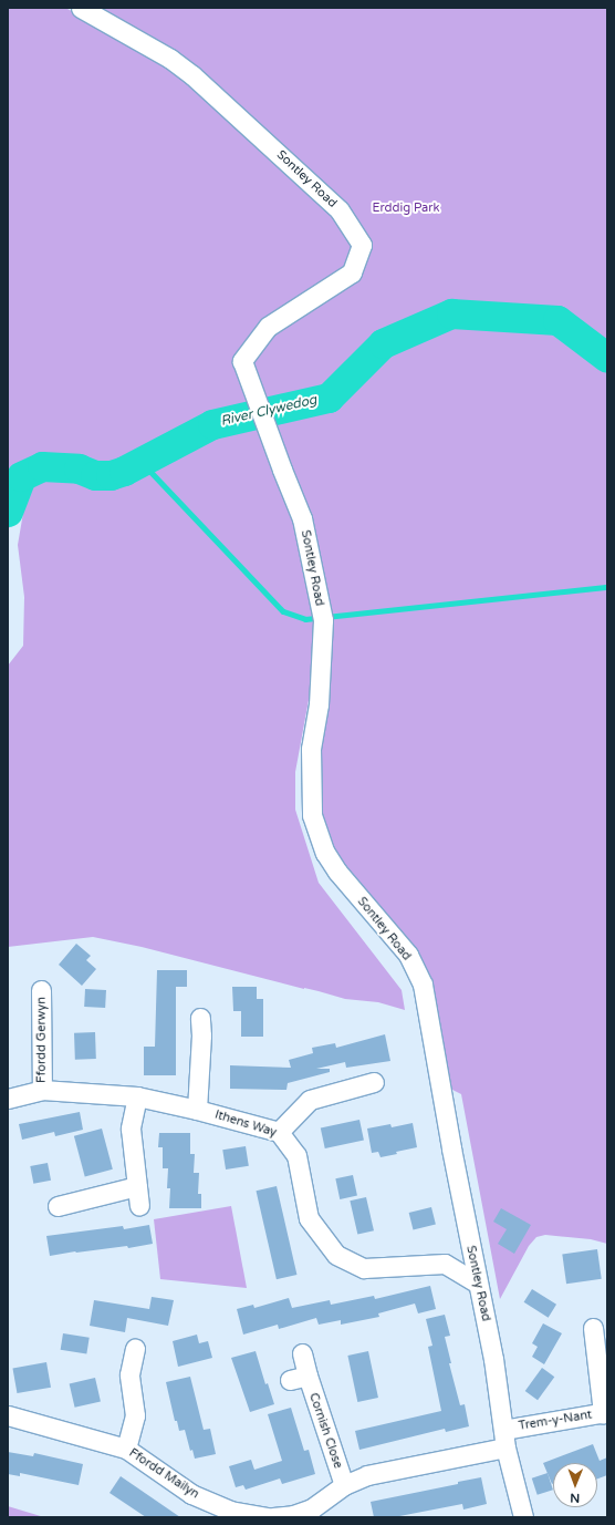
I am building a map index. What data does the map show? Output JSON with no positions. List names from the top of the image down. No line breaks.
{"streets":{"street":["Sontley Road","Ffordd Gerwyn","Ithens Way","Trem-y-Nant","Cornish Close","Ffordd Mailyn"]},"crossings":[["Sontley Road","Ithens Way"],["Sontley Road","Trem-y-Nant"],["Ffordd Gerwyn","Ithens Way"]],"water":["River Clywedog"],"parks":["Erddig Park"],"north":"bottom"}
